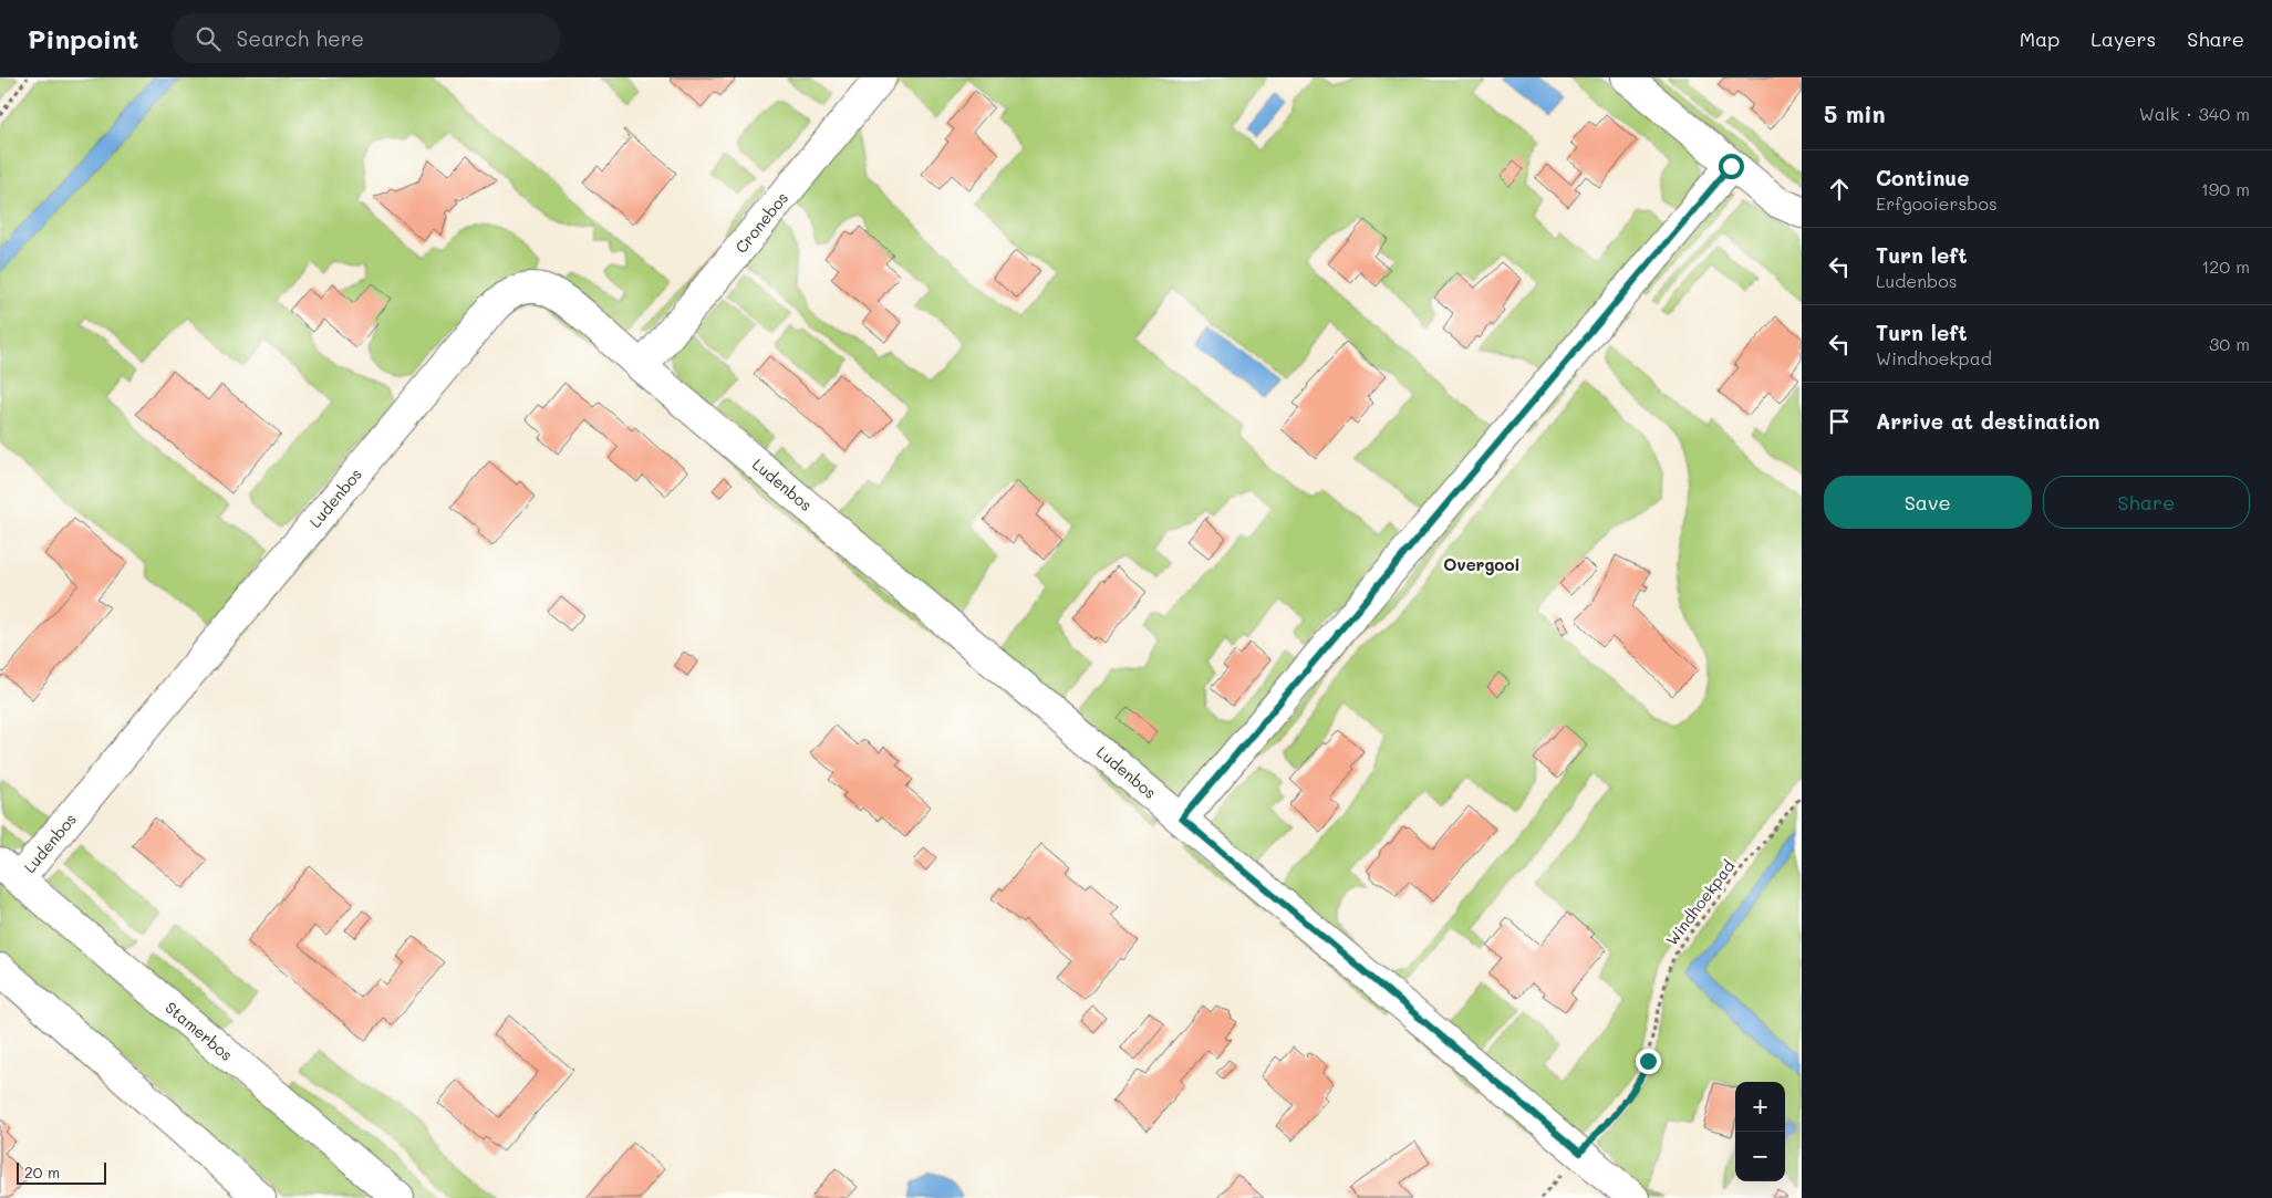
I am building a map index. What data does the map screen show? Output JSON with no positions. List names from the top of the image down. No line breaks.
{"streets":{"street":["Cronebos","Ludenbos","Stamerbos"],"path":["Windhoekpad"]},"crossings":[["Cronebos","Ludenbos"],["Ludenbos","Windhoekpad"],["Ludenbos","Stamerbos"]],"districts":["Overgooi"],"scale_bar":"20 m","page":{"header":"Pinpoint","search":"Search here","nav":["Map","Layers","Share"],"heading":["5 min","Walk · 340 m"],"list":[["Continue","Erfgooiersbos","190 m"],["Turn left","Ludenbos","120 m"],["Turn left","Windhoekpad","30 m"],"Arrive at destination"],"buttons":["Save","Share"],"map_buttons":["+","−"],"scale":"20 m"}}
